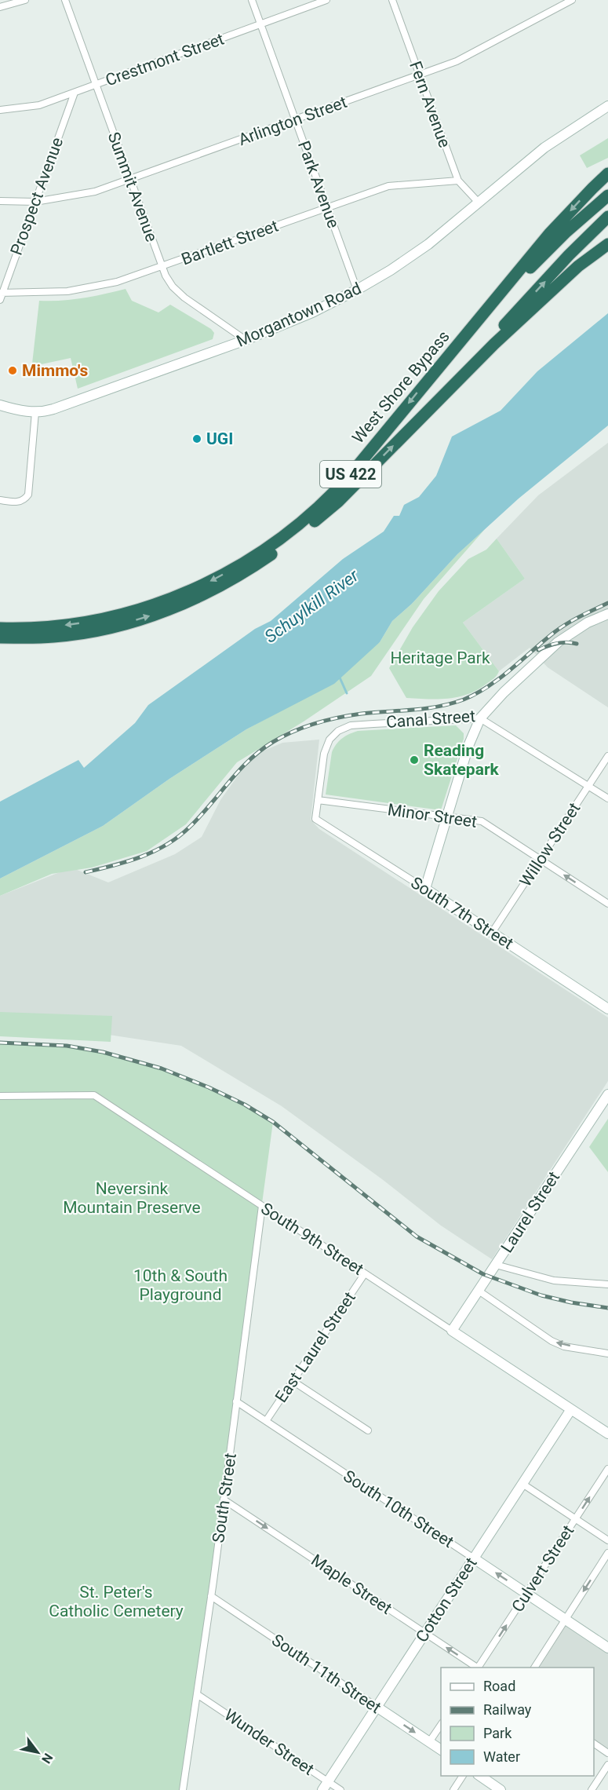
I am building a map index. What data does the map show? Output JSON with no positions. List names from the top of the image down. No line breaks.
{"streets":{"highway":["West Shore Bypass","US 422"],"street":["Crestmont Street","Fern Avenue","Arlington Street","Park Avenue","Summit Avenue","Prospect Avenue","Bartlett Street","Morgantown Road","Canal Street","Minor Street","Willow Street","South 7th Street","Laurel Street","South 9th Street","East Laurel Street","South Street","South 10th Street","Culvert Street","Maple Street","Cotton Street","South 11th Street","Wunder Street"]},"crossings":[["Crestmont Street","Park Avenue"],["Crestmont Street","Summit Avenue"],["Crestmont Street","Prospect Avenue"],["Fern Avenue","Arlington Street"],["Fern Avenue","Bartlett Street"],["Fern Avenue","Morgantown Road"],["Arlington Street","Park Avenue"],["Arlington Street","Summit Avenue"],["Arlington Street","Prospect Avenue"],["Park Avenue","Bartlett Street"],["Park Avenue","Morgantown Road"],["Summit Avenue","Bartlett Street"],["Summit Avenue","Morgantown Road"],["Prospect Avenue","Bartlett Street"],["Canal Street","Minor Street"],["Canal Street","South 7th Street"],["Minor Street","Willow Street"],["Willow Street","South 7th Street"],["Laurel Street","South 9th Street"],["South 9th Street","East Laurel Street"],["South 9th Street","South Street"],["South 9th Street","Cotton Street"],["East Laurel Street","South 10th Street"],["South Street","South 10th Street"],["South Street","Maple Street"],["South Street","South 11th Street"],["South Street","Wunder Street"],["South 10th Street","Culvert Street"],["South 10th Street","Cotton Street"],["Maple Street","Cotton Street"],["Cotton Street","South 11th Street"],["Cotton Street","Wunder Street"]],"water":["Schuylkill River"],"parks":["Heritage Park","Neversink Mountain Preserve","10th & South Playground","St. Peter's Catholic Cemetery"],"places":["Mimmo's","UGI","Reading Skatepark"],"legend":["Road","Railway","Park","Water"],"north":"bottom right"}
